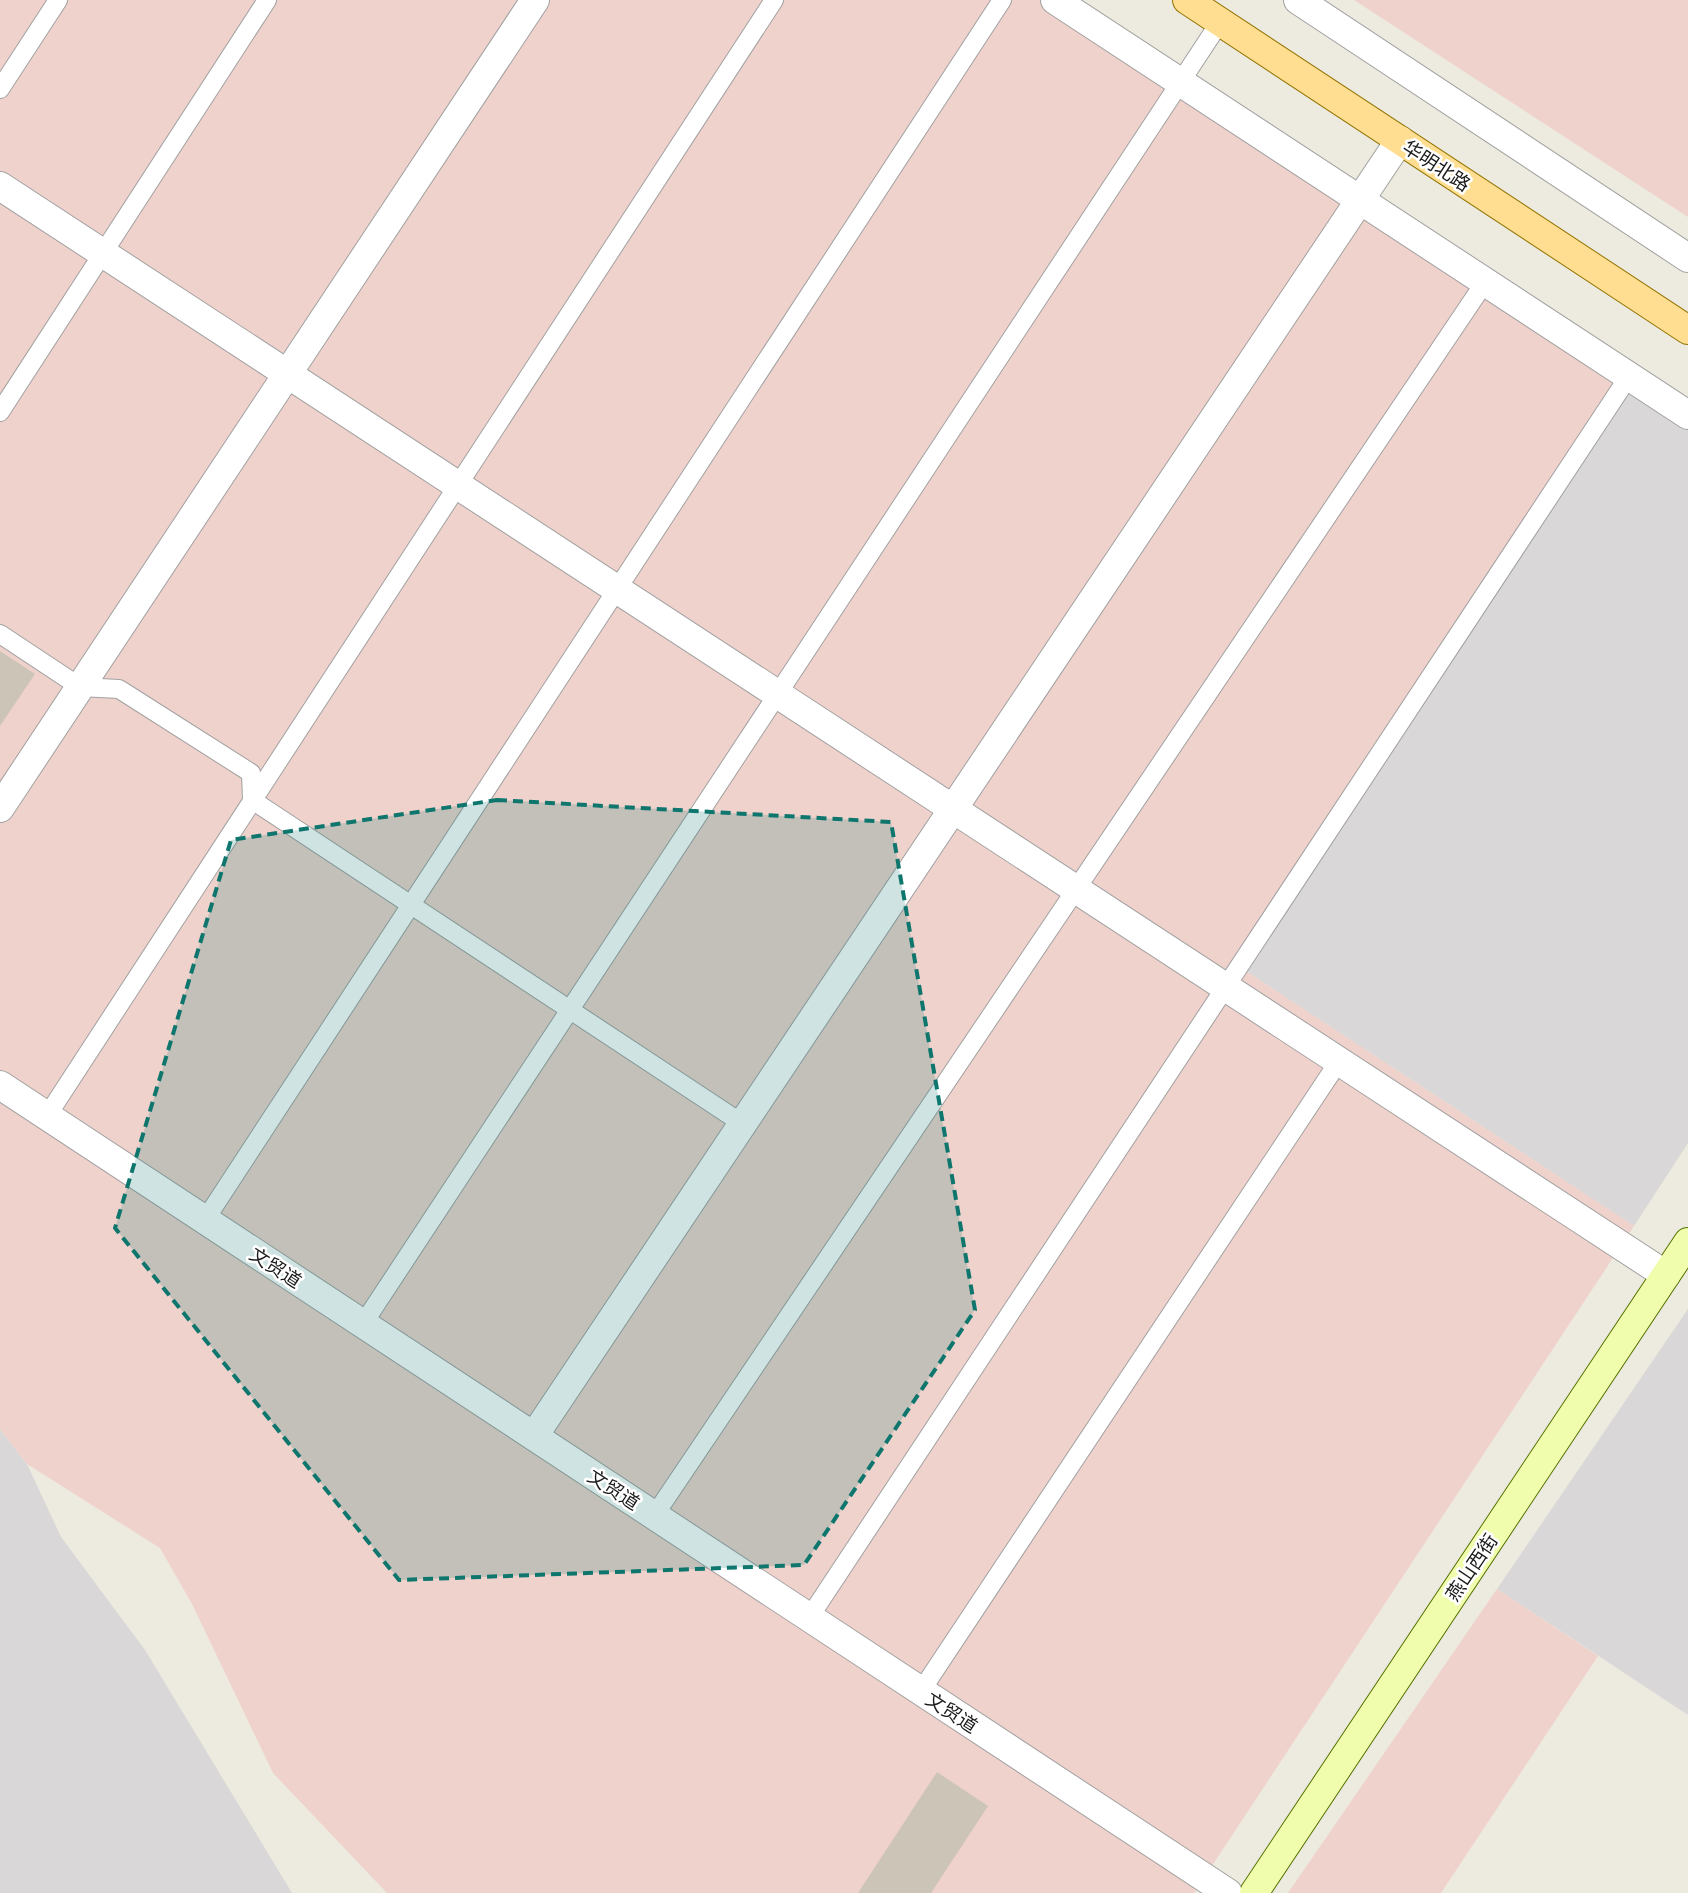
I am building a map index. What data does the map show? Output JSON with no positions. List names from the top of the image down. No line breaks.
{"streets":{"main road":["华明北路"],"street":["文贸道","燕山西街"]}}
